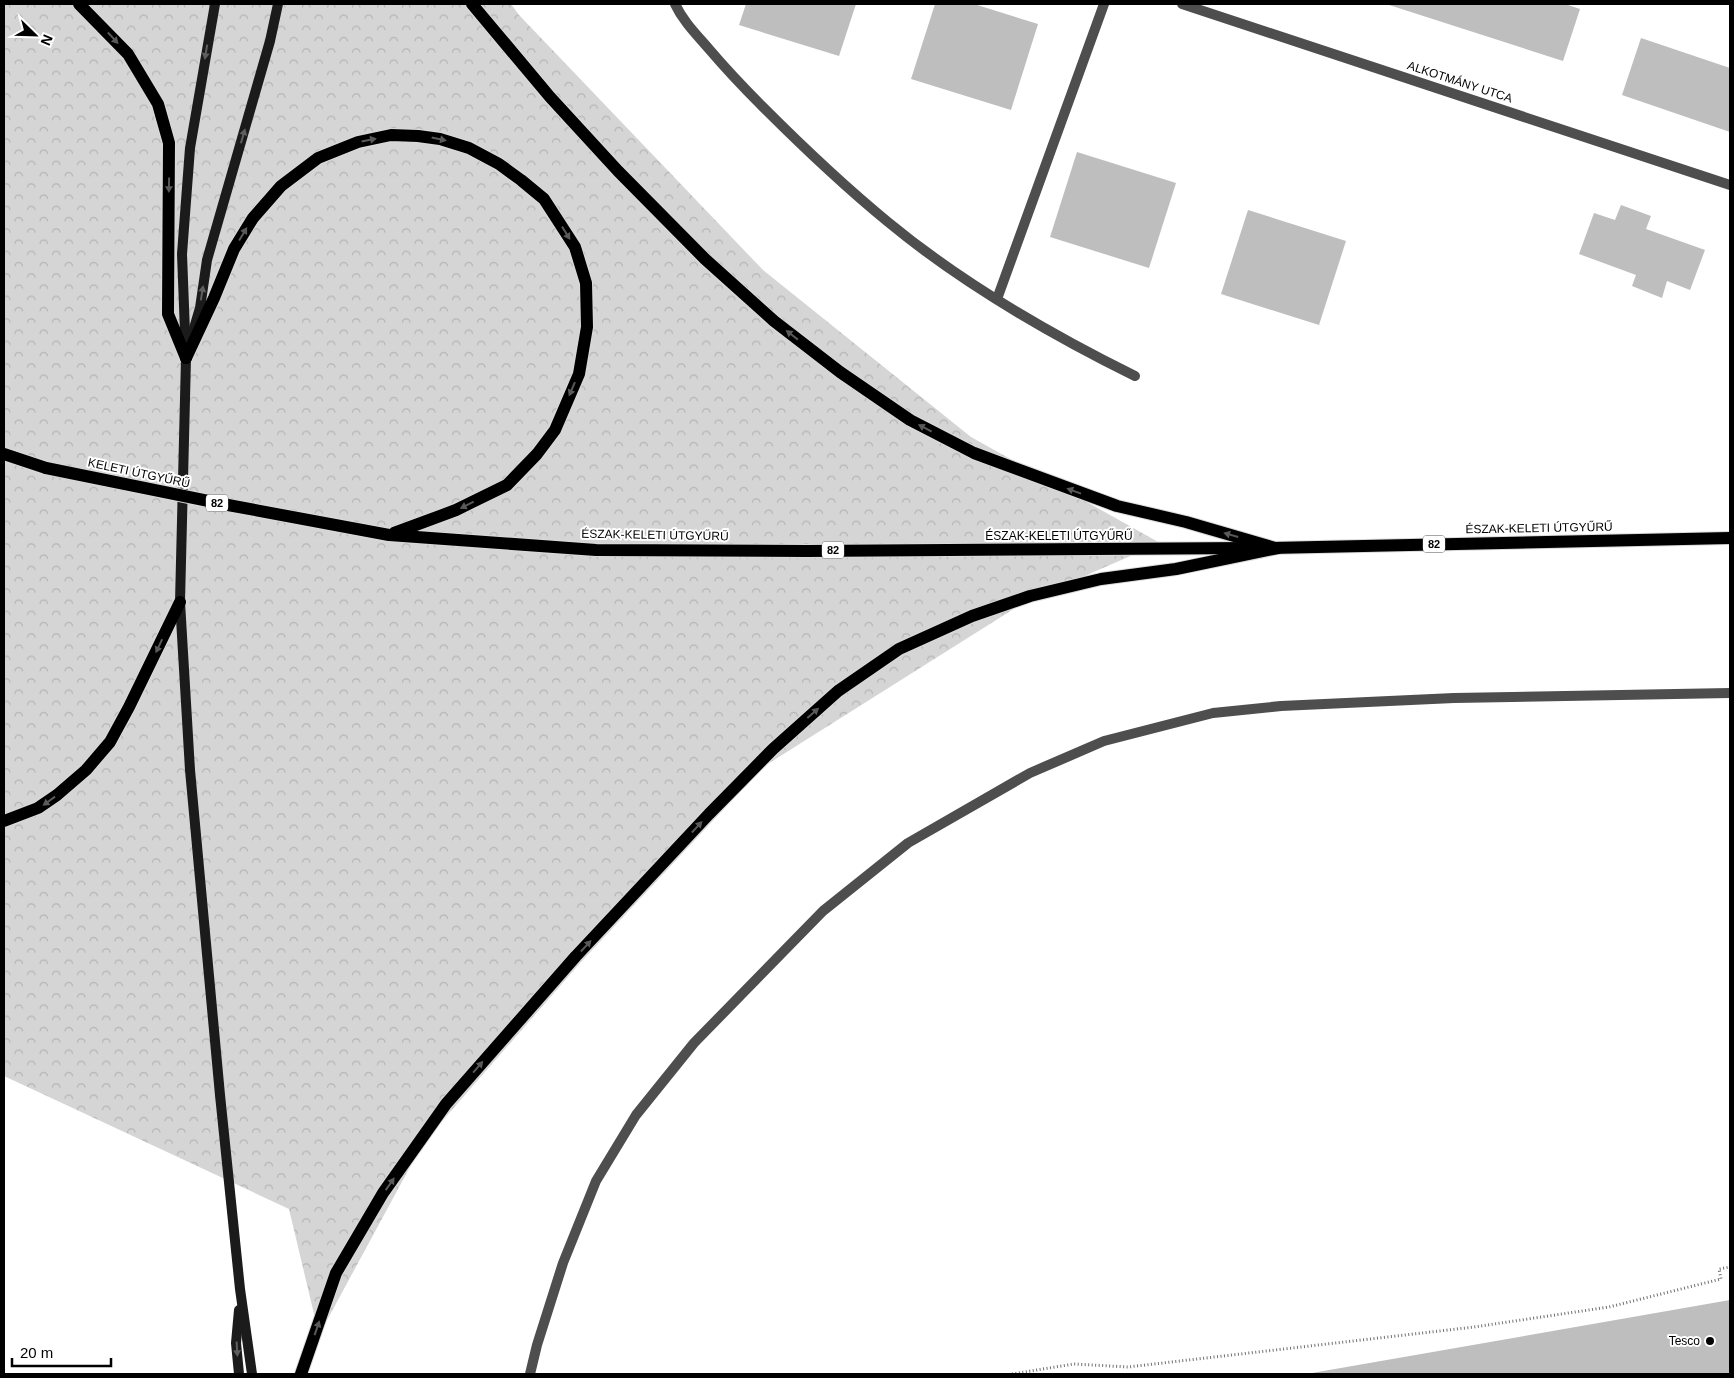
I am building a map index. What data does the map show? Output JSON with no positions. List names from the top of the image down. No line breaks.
{"streets":{"main road":["KELETI ÚTGYŰRŰ","82","ÉSZAK-KELETI ÚTGYŰRŰ"],"street":["ALKOTMÁNY UTCA"]},"crossings":[["KELETI ÚTGYŰRŰ","ÉSZAK-KELETI ÚTGYŰRŰ"]],"places":["Tesco"],"scale_bar":"20 m","north":"bottom right"}
